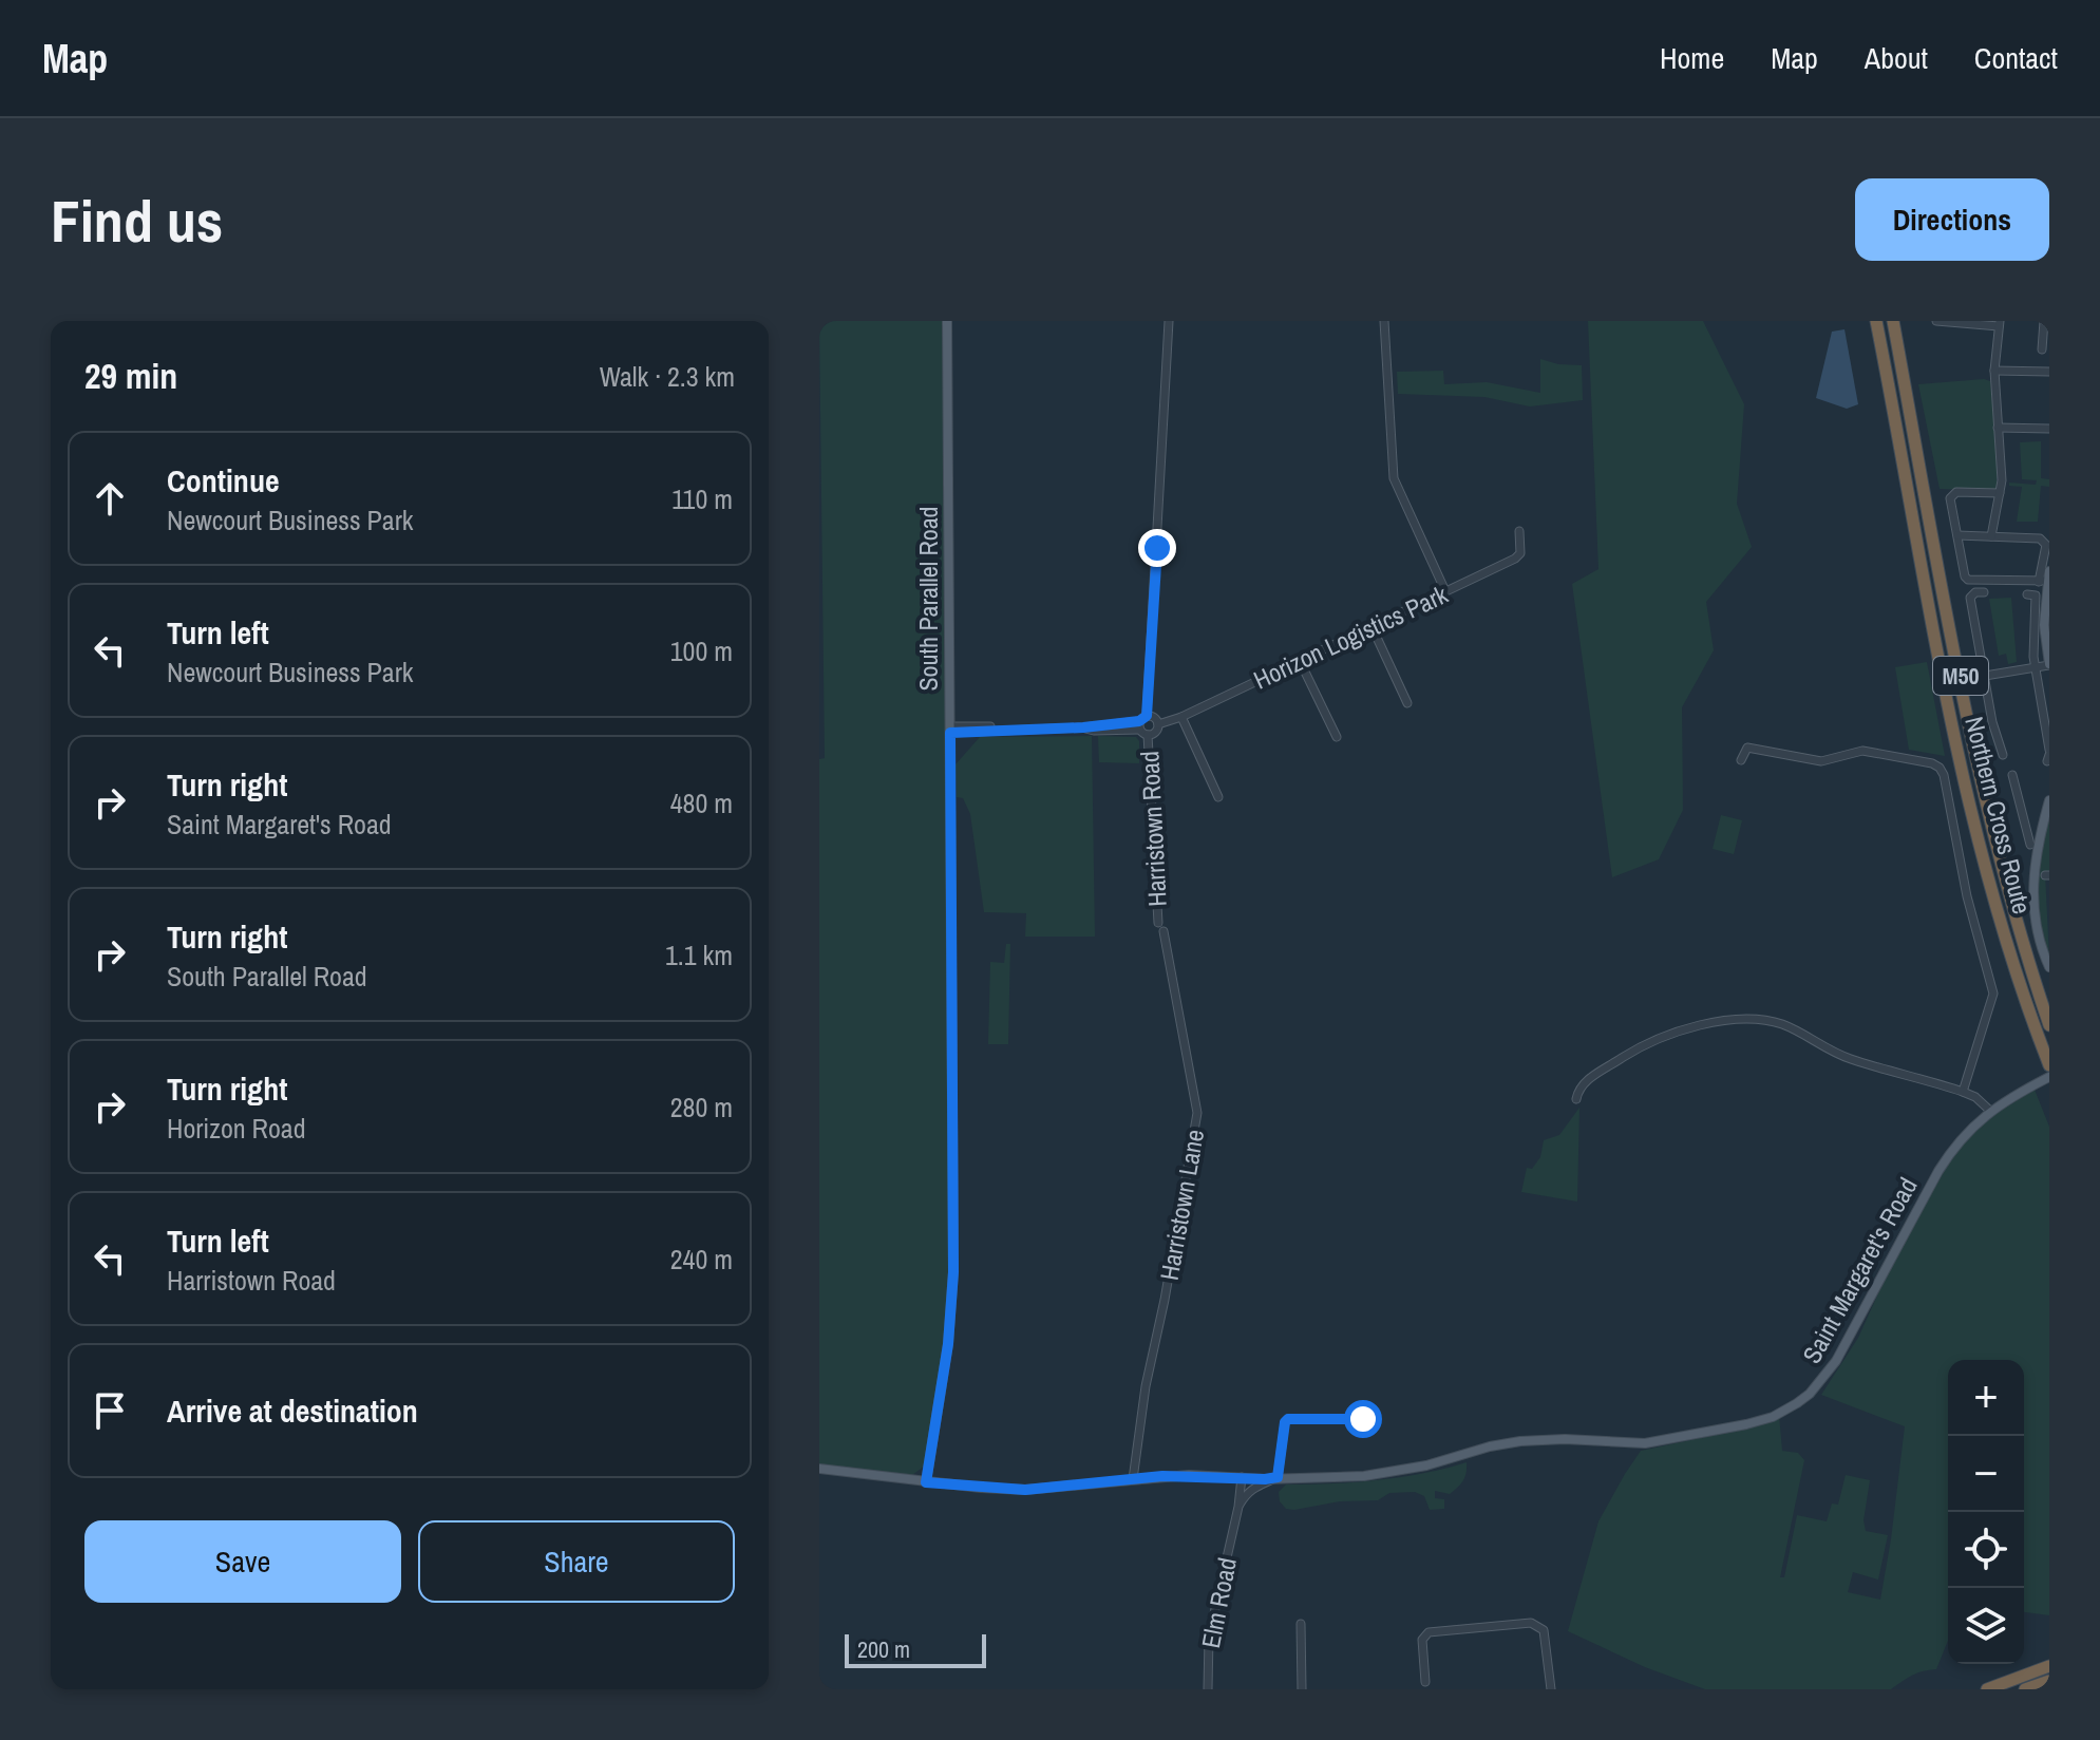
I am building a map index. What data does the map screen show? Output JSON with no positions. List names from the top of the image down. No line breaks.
{"streets":{"highway":["M50","Northern Cross Route"],"main road":["South Parallel Road","Saint Margaret's Road"],"street":["Horizon Logistics Park","Harristown Road","Harristown Lane","Elm Road"]},"crossings":[["South Parallel Road","Saint Margaret's Road"],["Horizon Logistics Park","Harristown Road"],["Harristown Road","Harristown Lane"],["Harristown Lane","Saint Margaret's Road"],["Saint Margaret's Road","Elm Road"]],"scale_bar":"200 m","page":{"header":"Map","nav":["Home","Map","About","Contact"],"buttons":["Directions",["Save","Share"]],"title":"Find us","heading":["29 min","Walk · 2.3 km"],"list":[["Continue","Newcourt Business Park","110 m"],["Turn left","Newcourt Business Park","100 m"],["Turn right","Saint Margaret's Road","480 m"],["Turn right","South Parallel Road","1.1 km"],["Turn right","Horizon Road","280 m"],["Turn left","Harristown Road","240 m"],"Arrive at destination"],"map_buttons":["+","−"],"scale":"200 m"}}
